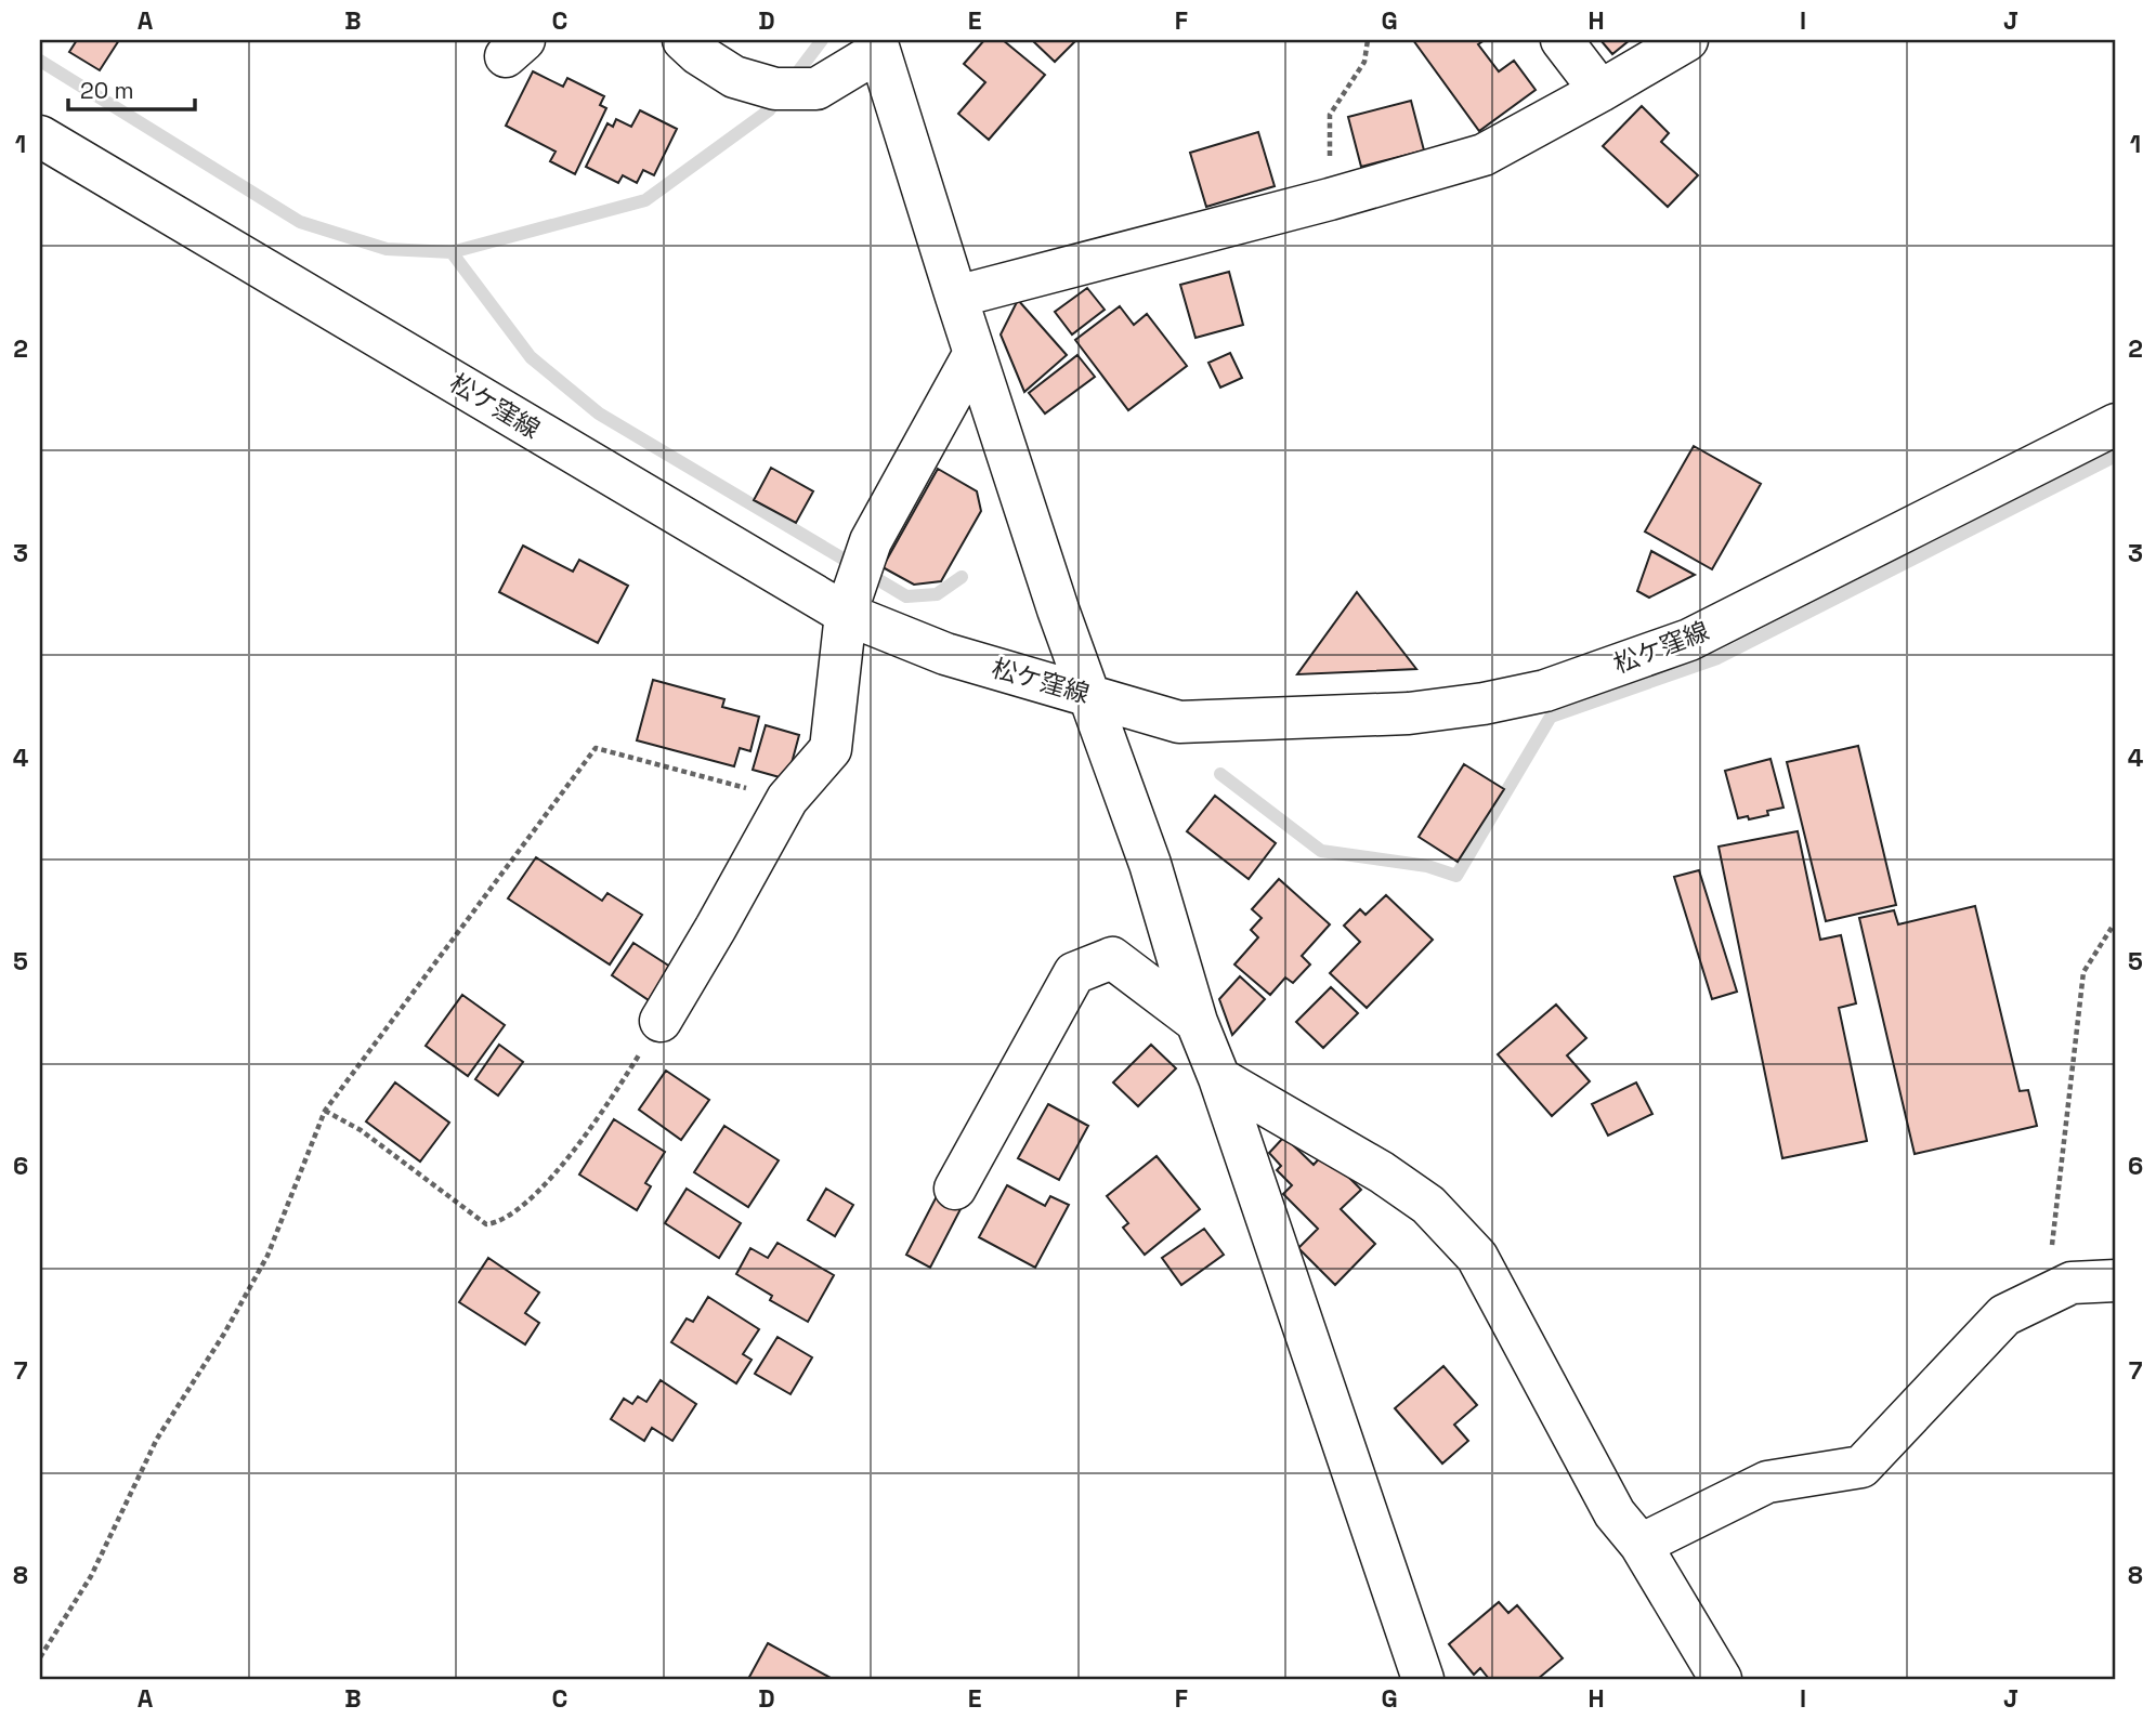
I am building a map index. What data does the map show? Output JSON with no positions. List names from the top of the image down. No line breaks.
{"streets":{"street":["松ケ窪線"]},"scale_bar":"20 m","grid":{"columns":["A","B","C","D","E","F","G","H","I","J"],"rows":["1","2","3","4","5","6","7","8"]}}
